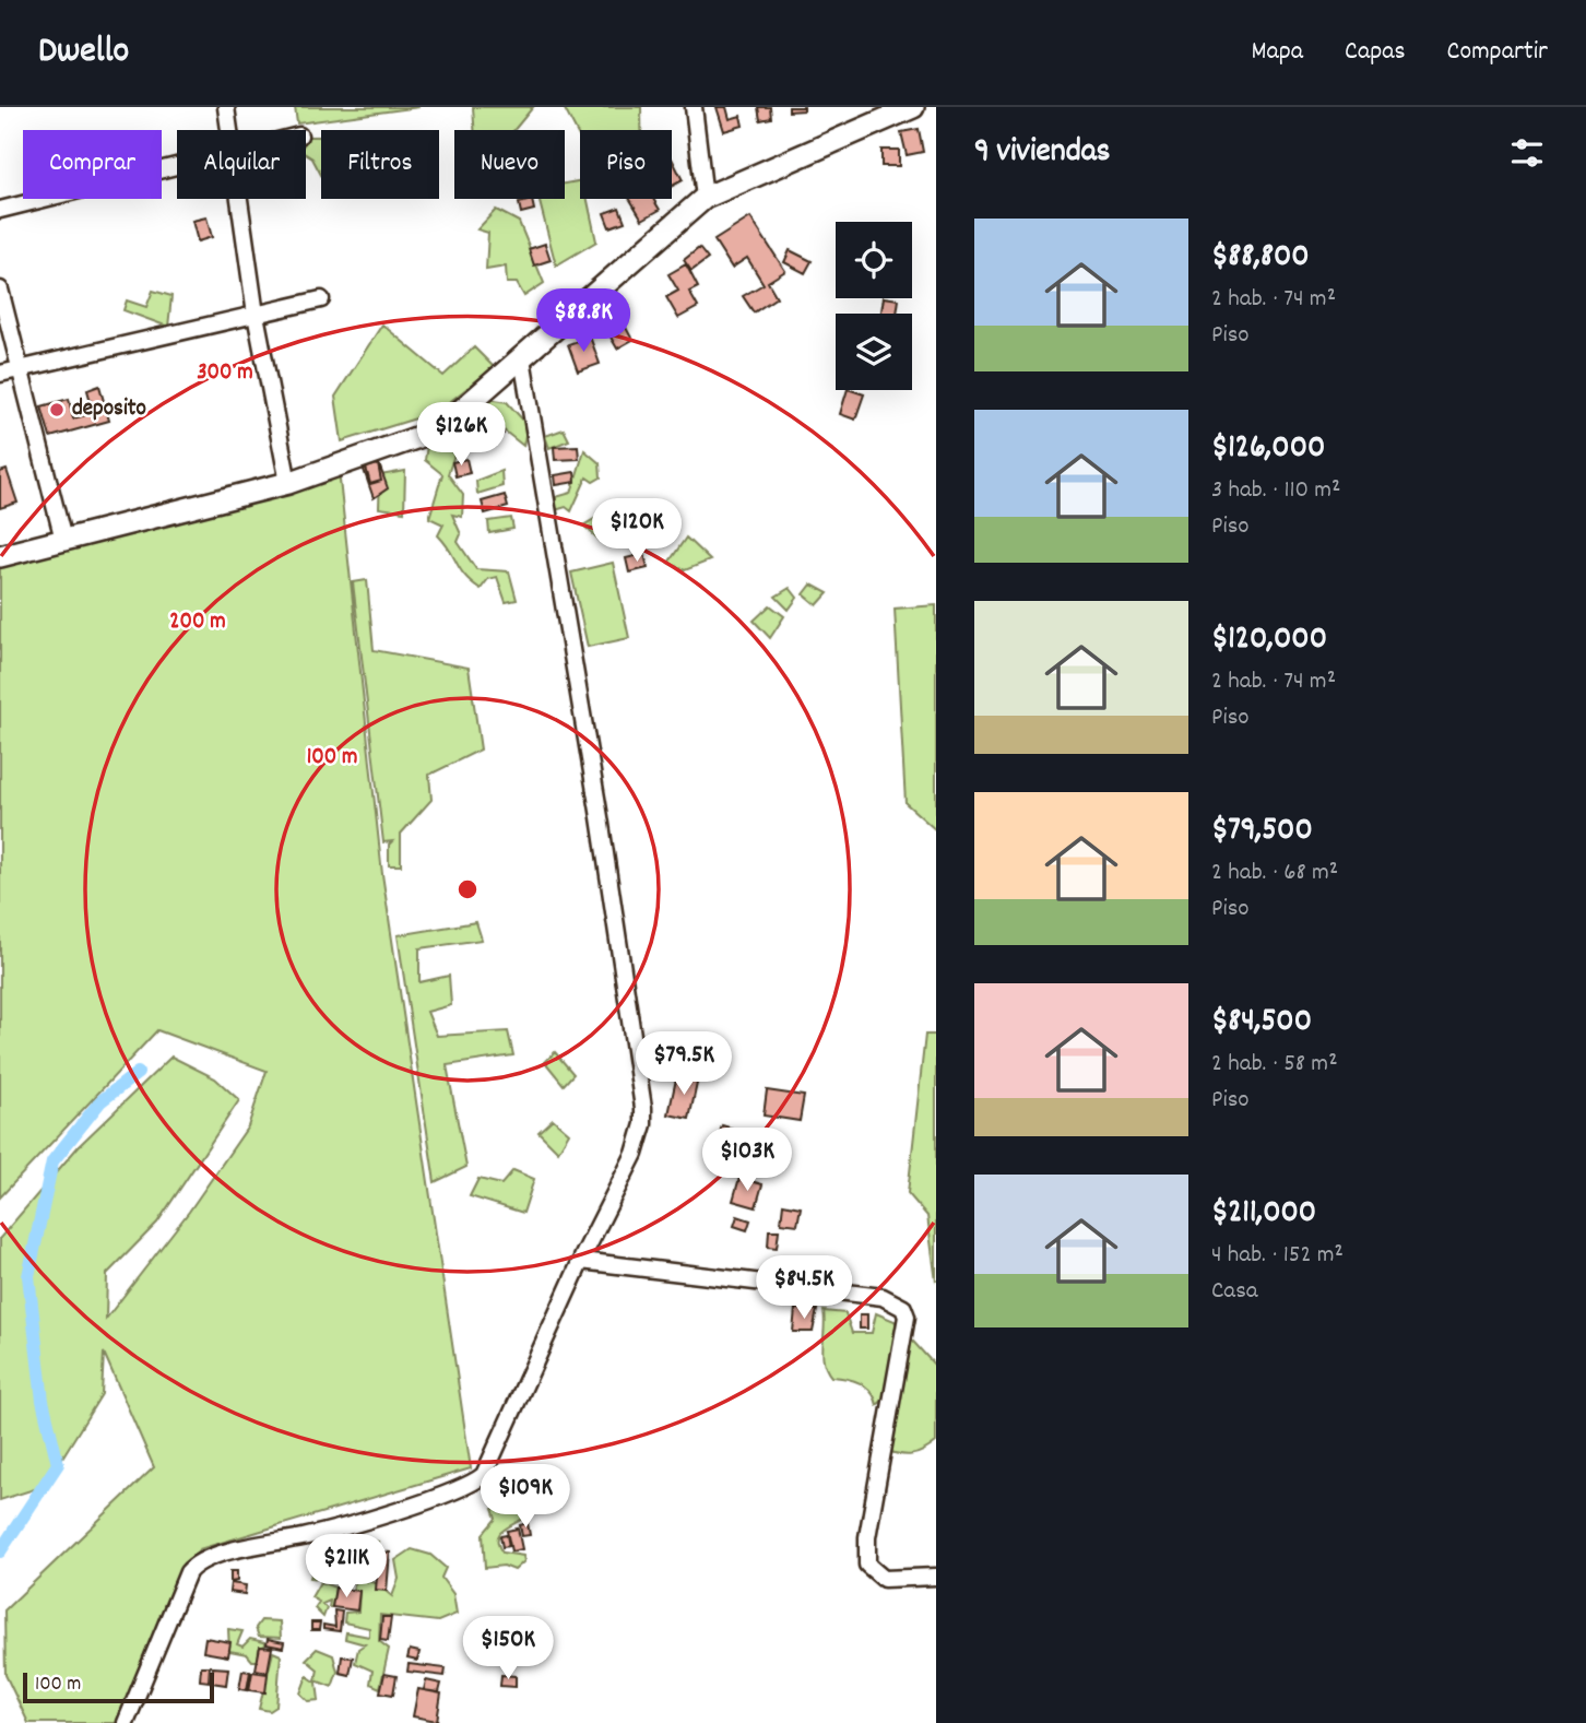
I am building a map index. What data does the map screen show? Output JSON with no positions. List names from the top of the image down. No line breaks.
{"places":["deposito"],"scale_bar":"100 m","page":{"header":"Dwello","nav":["Mapa","Capas","Compartir"],"heading":"9 viviendas","chip":["Comprar","Alquilar","Filtros","Nuevo","Piso"],"list":[{"name":"$88,800","note":"2 hab. · 74 m² · Piso"},{"name":"$126,000","note":"3 hab. · 110 m² · Piso"},{"name":"$120,000","note":"2 hab. · 74 m² · Piso"},{"name":"$79,500","note":"2 hab. · 68 m² · Piso"},{"name":"$84,500","note":"2 hab. · 58 m² · Piso"},{"name":"$211,000","note":"4 hab. · 152 m² · Casa"}],"price":["$88.8K","$126K","$120K","$79.5K","$103K","$84.5K","$109K","$211K","$150K"],"scale":"100 m"},"rings":["300 m","200 m","100 m"]}
